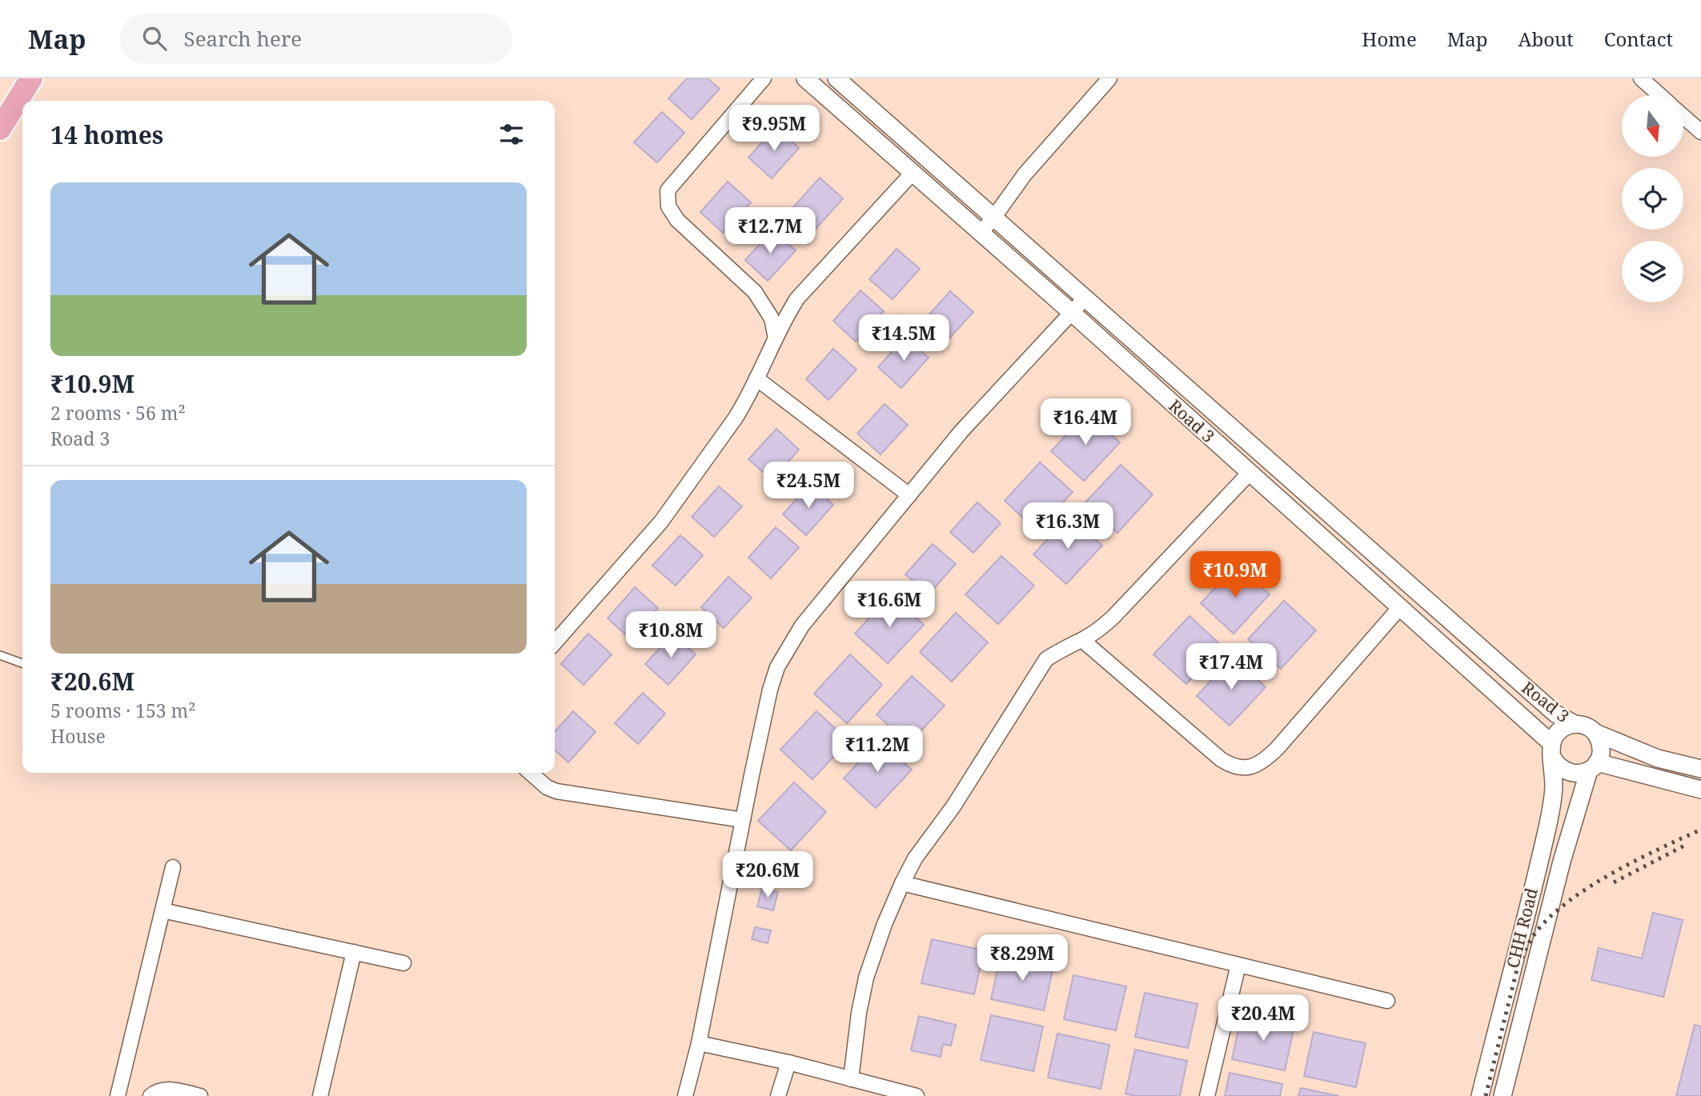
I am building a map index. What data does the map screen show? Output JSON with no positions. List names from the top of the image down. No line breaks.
{"streets":{"street":["Road 3","CHH Road"]},"crossings":[["Road 3","CHH Road"]],"north":"bottom","page":{"header":"Map","search":"Search here","nav":["Home","Map","About","Contact"],"heading":"14 homes","price":["₹9.95M","₹12.7M","₹14.5M","₹16.4M","₹24.5M","₹16.3M","₹10.9M","₹16.6M","₹10.8M","₹17.4M","₹11.2M","₹20.6M","₹8.29M","₹20.4M"],"list":[{"name":"₹10.9M","note":"2 rooms · 56 m² · Road 3"},{"name":"₹20.6M","note":"5 rooms · 153 m² · House"}]}}
